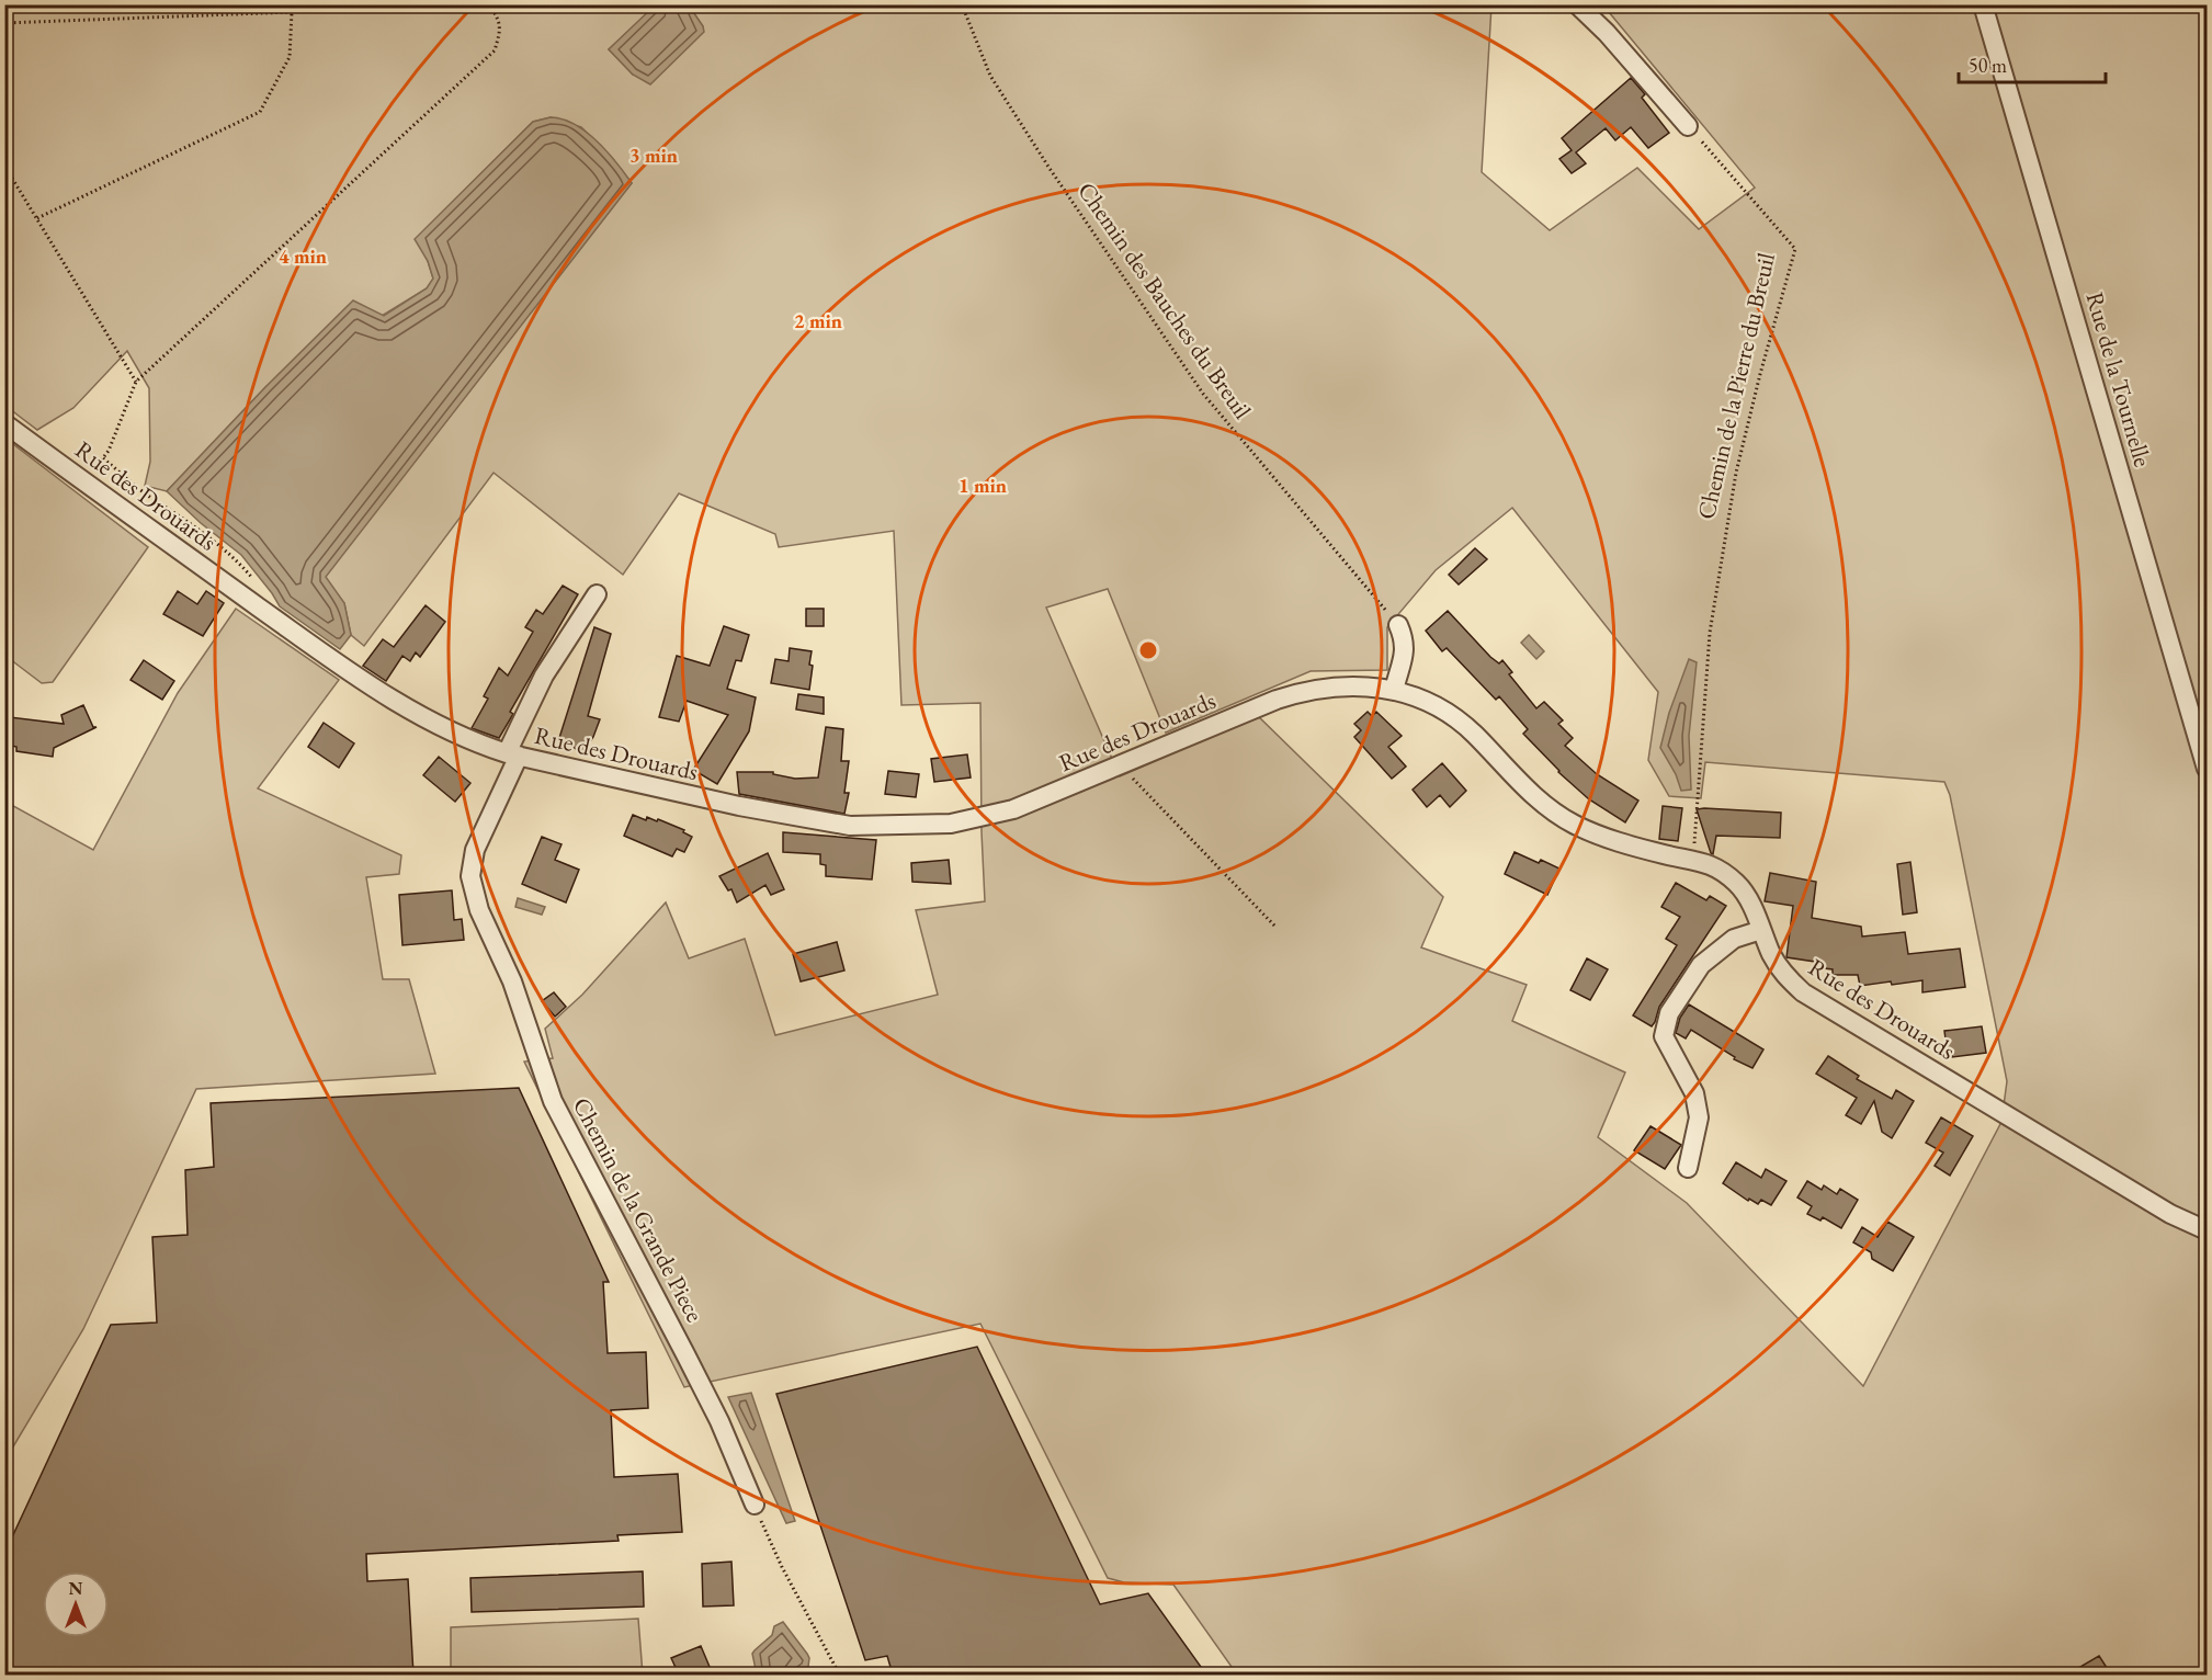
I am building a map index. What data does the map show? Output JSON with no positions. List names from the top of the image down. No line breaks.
{"streets":{"street":["Rue de la Tournelle","Rue des Drouards","Chemin de la Grande Piece"],"path":["Chemin des Bauches du Breuil","Chemin de la Pierre du Breuil"]},"crossings":[["Chemin de la Pierre du Breuil","Rue des Drouards"],["Rue des Drouards","Chemin de la Grande Piece"]],"scale_bar":"50 m","north":"top","rings":["3 min","4 min","2 min","1 min"]}
